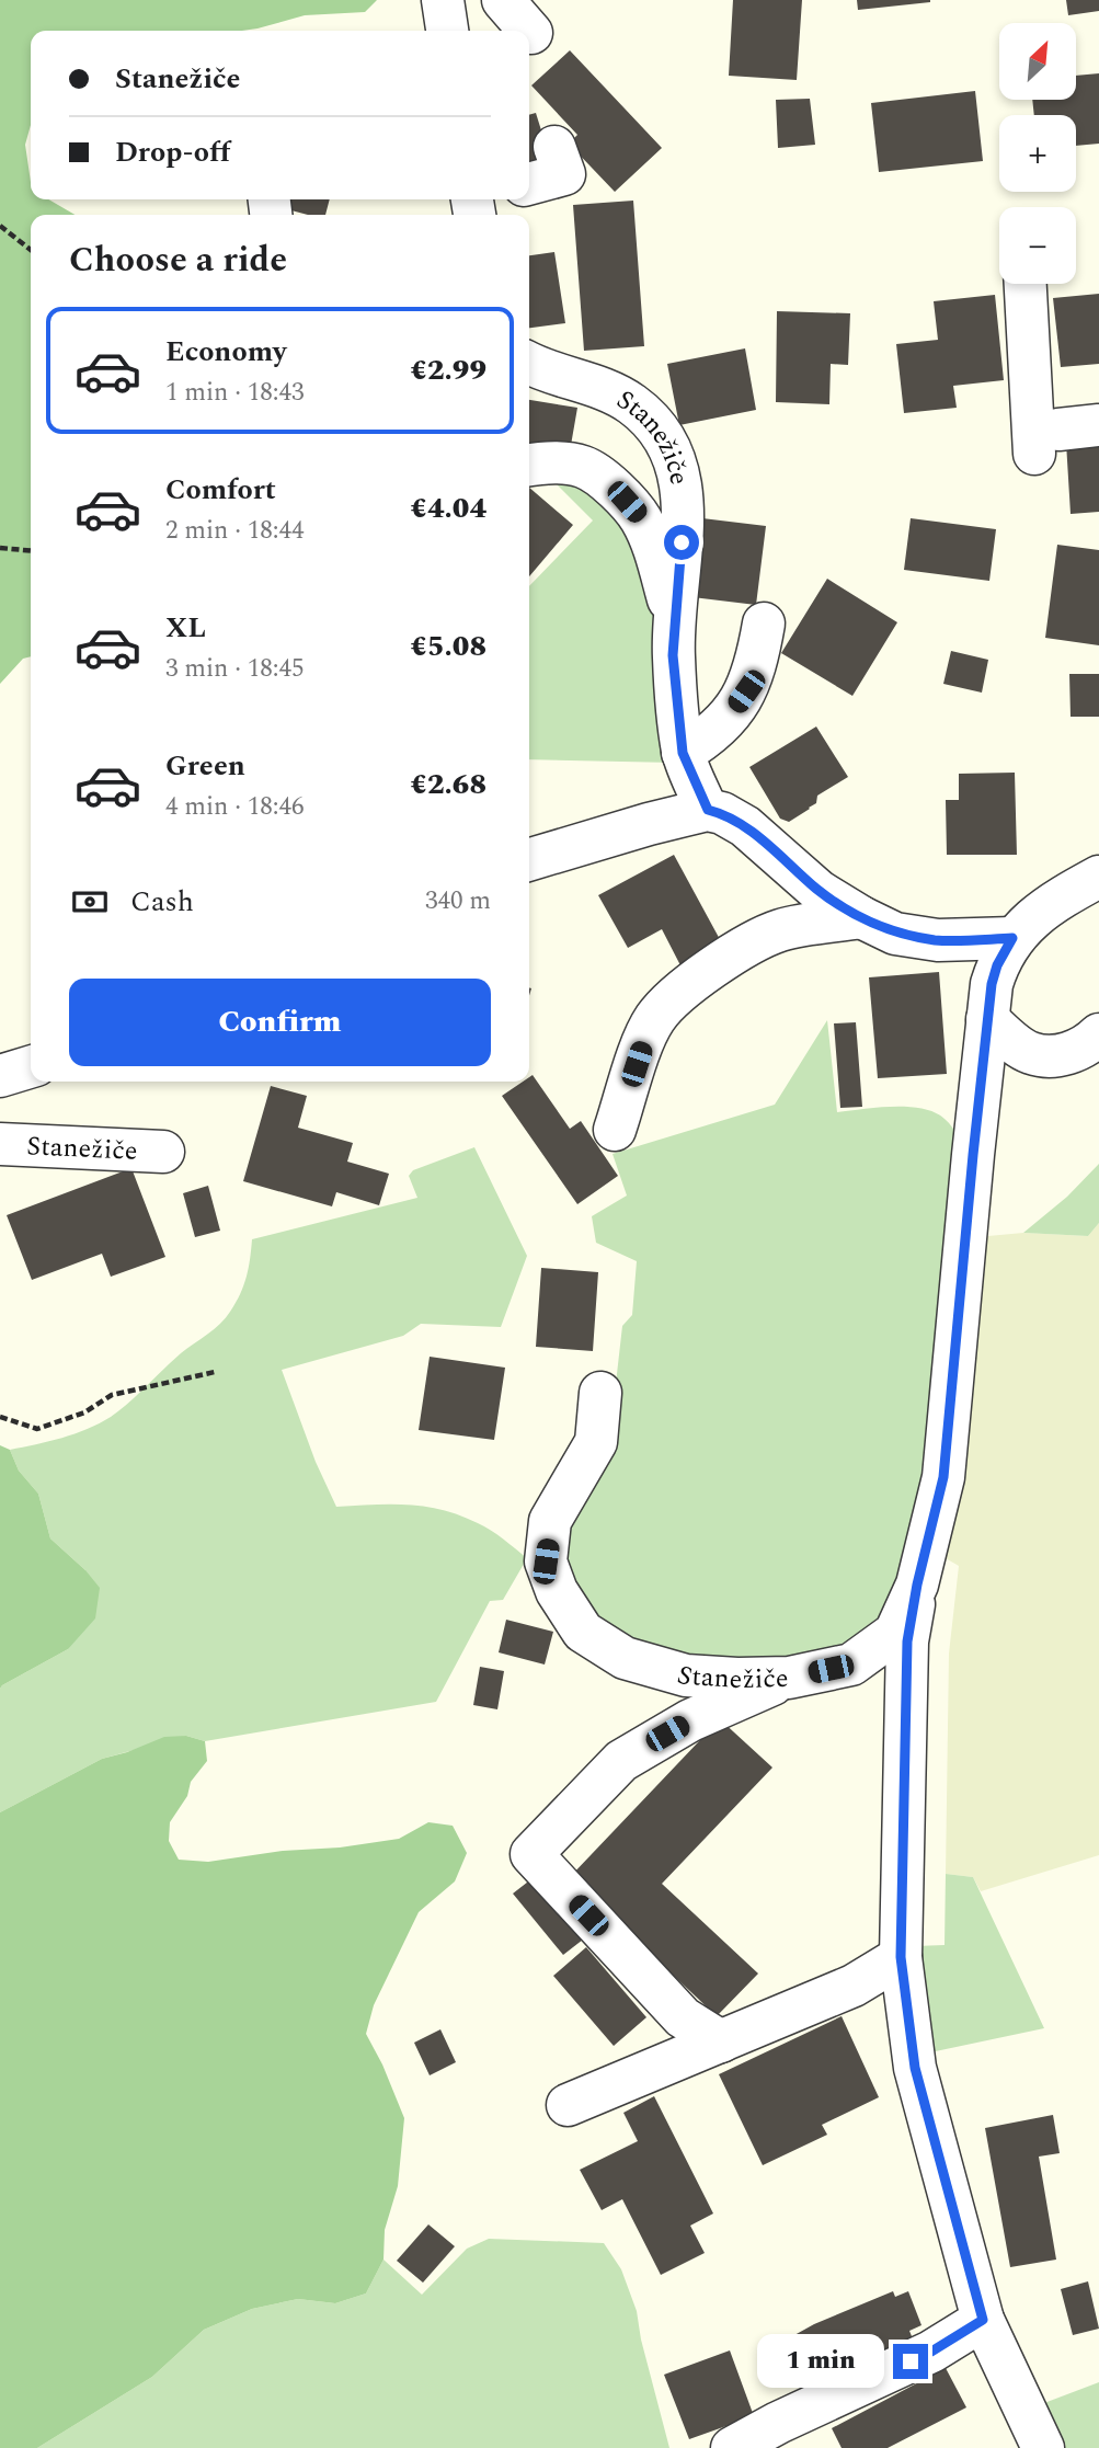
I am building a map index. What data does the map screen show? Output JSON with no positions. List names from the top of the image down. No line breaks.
{"streets":{"street":["Stanežiče"]},"north":"top right","page":{"map_buttons":["+","−"],"banner":["Stanežiče","Drop-off"],"heading":"Choose a ride","list":[{"name":"Economy","note":"1 min · 18:43","value":"€2.99"},{"name":"Comfort","note":"2 min · 18:44","value":"€4.04"},{"name":"XL","note":"3 min · 18:45","value":"€5.08"},{"name":"Green","note":"4 min · 18:46","value":"€2.68"}],"pay":["Cash","340 m"],"buttons":"Confirm","bubble":"1 min"}}
